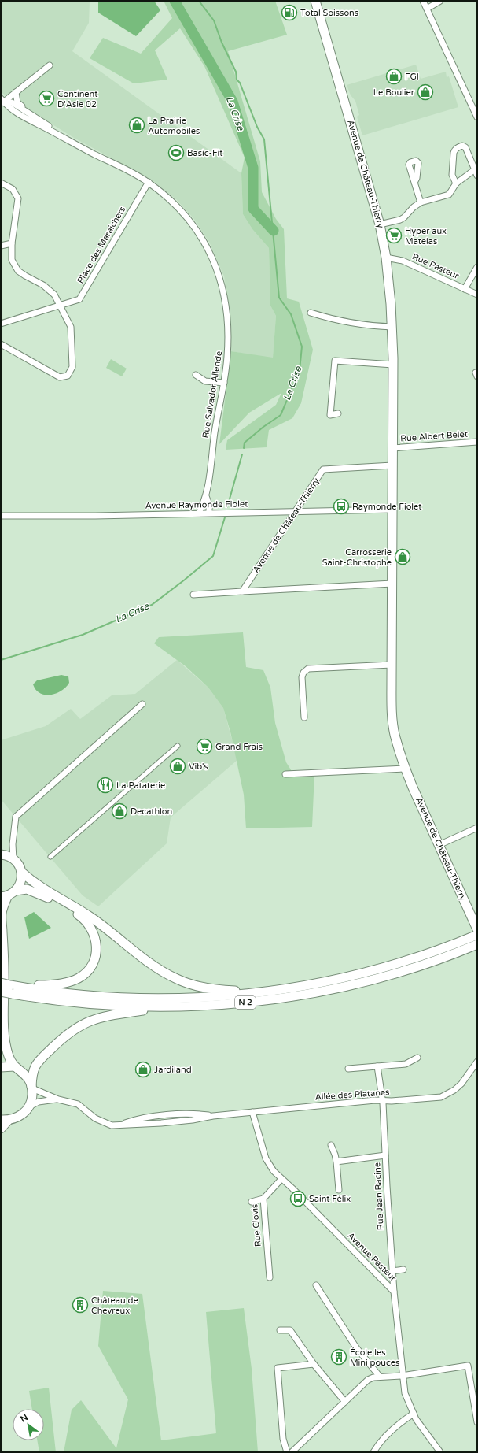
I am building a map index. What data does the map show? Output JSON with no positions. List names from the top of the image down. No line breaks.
{"streets":{"main road":["Avenue de Château-Thierry","N 2"],"street":["Place des Maraichers","Rue Pasteur","Rue Salvador Allende","Rue Albert Belet","Avenue Raymonde Fiolet","Allée des Platanes","Rue Jean Racine","Rue Clovis","Avenue Pasteur"]},"crossings":[["Avenue de Château-Thierry","Rue Pasteur"],["Avenue de Château-Thierry","Rue Albert Belet"],["Avenue de Château-Thierry","Avenue Raymonde Fiolet"],["Place des Maraichers","Rue Salvador Allende"],["Rue Salvador Allende","Avenue Raymonde Fiolet"],["Allée des Platanes","Rue Jean Racine"],["Allée des Platanes","Avenue Pasteur"],["Rue Jean Racine","Avenue Pasteur"],["Rue Clovis","Avenue Pasteur"]],"water":["La Crise"],"places":{"fuel station":["Total Soissons"],"shop":["FGI","Le Boulier","La Prairie Automobiles","Carrosserie Saint-Christophe","Vib's","Decathlon","Jardiland"],"supermarket":["Continent D'Asie 02","Hyper aux Matelas","Grand Frais"],"sports":["Basic-Fit"],"bus stop":["Raymonde Fiolet","Saint Félix"],"restaurant":["La Pataterie"],"building":["Château de Chevreux","École les Mini pouces"]},"north":"top left"}
